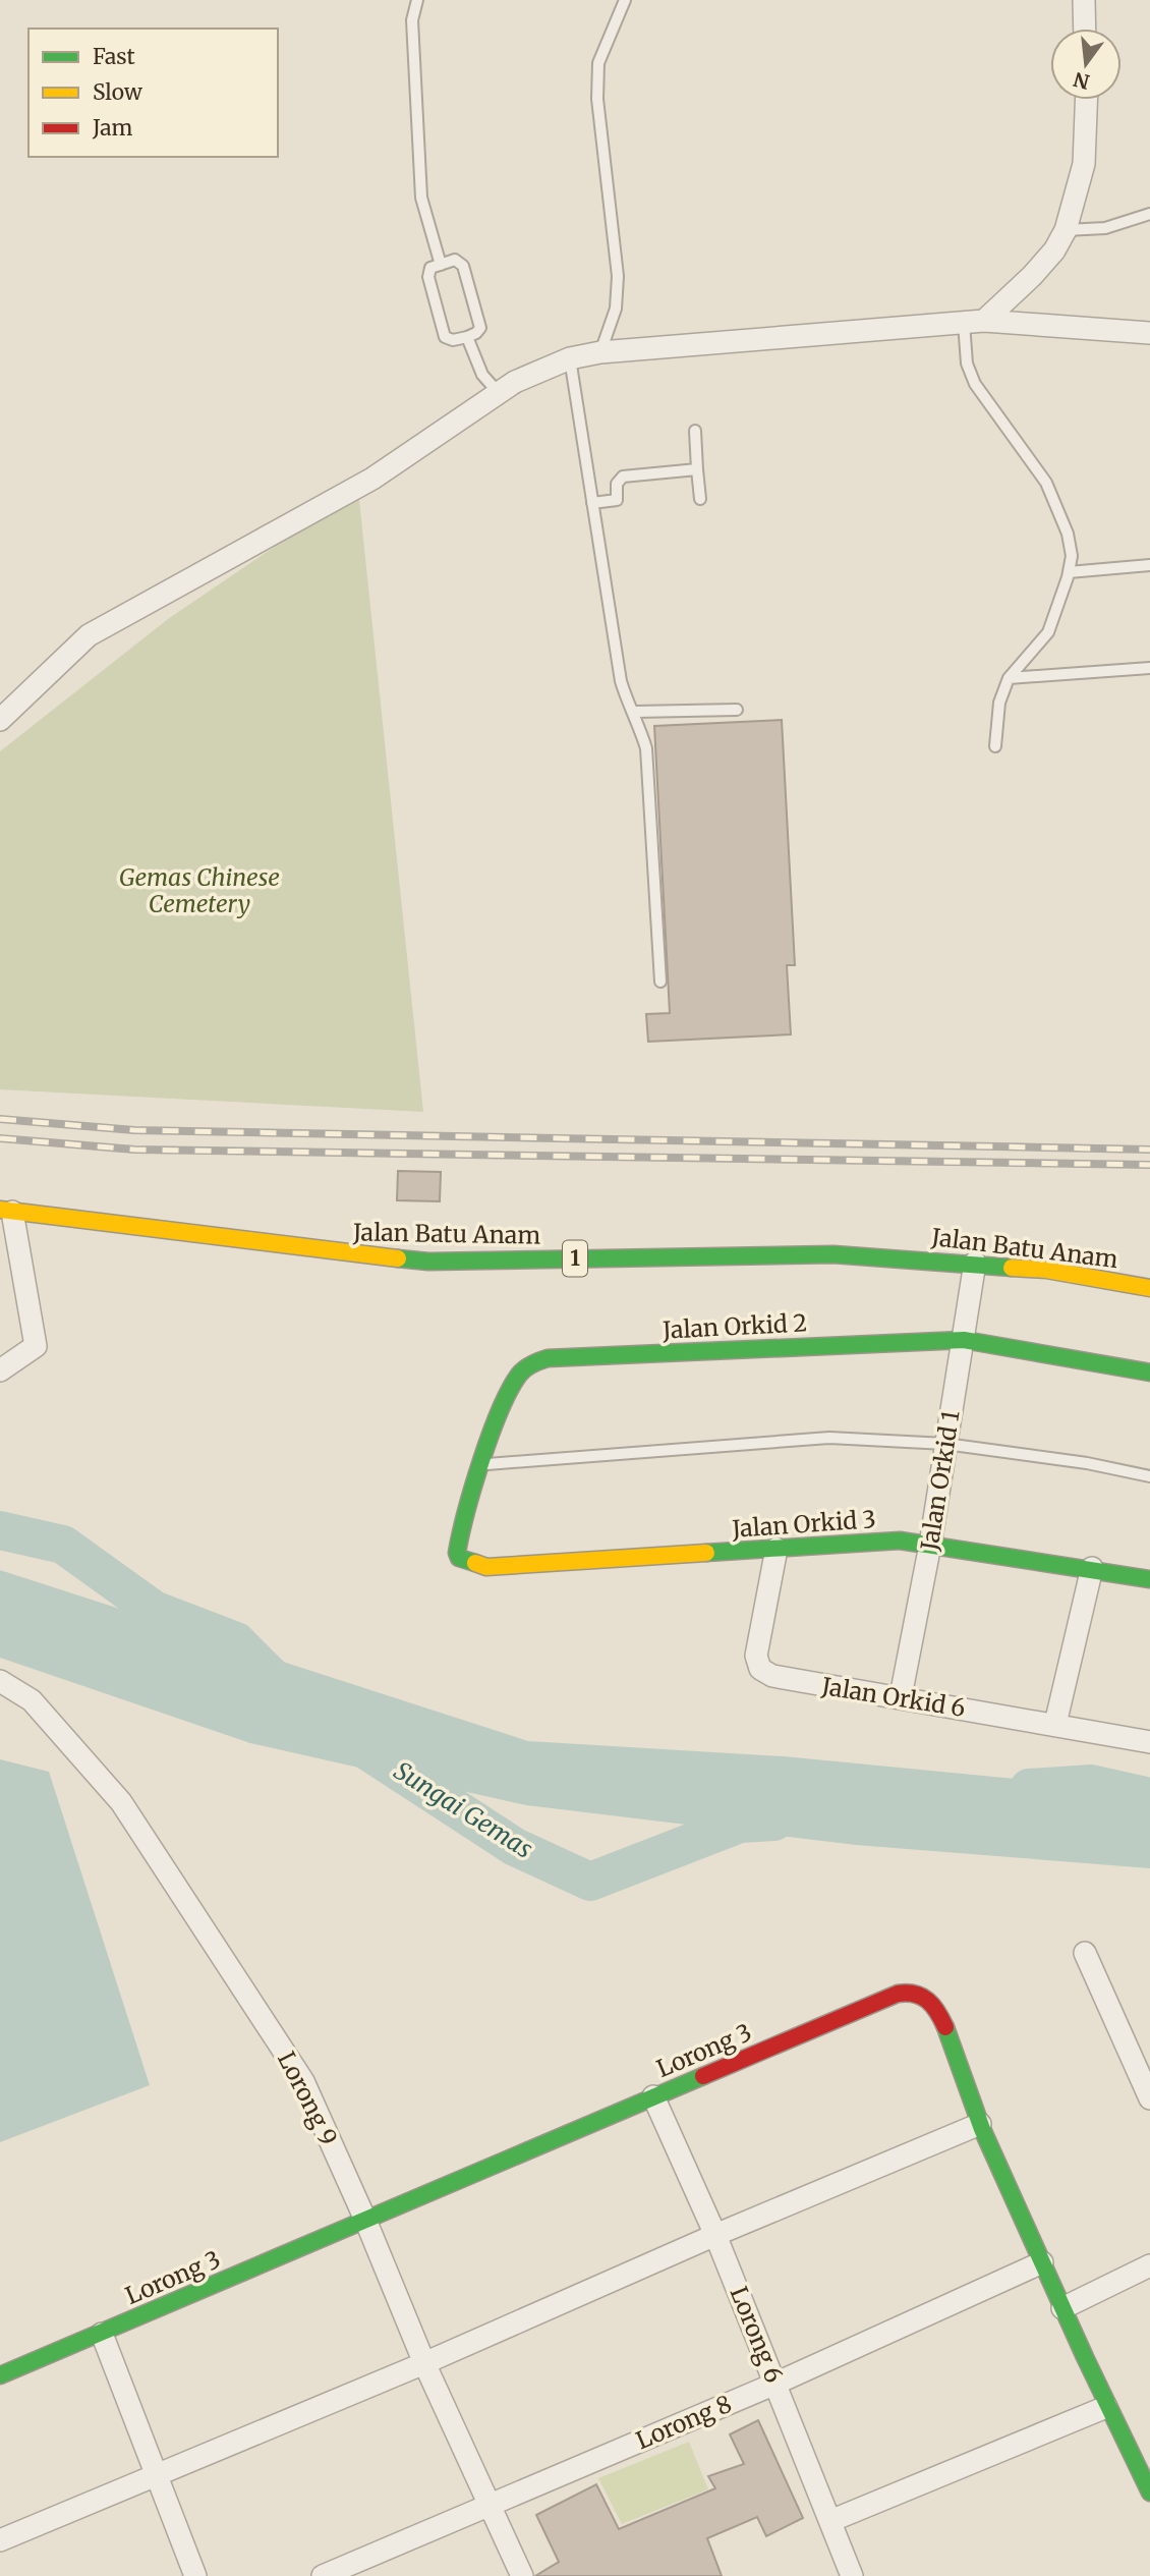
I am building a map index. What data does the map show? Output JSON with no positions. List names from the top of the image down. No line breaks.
{"streets":{"main road":["Jalan Batu Anam","1","Jalan Orkid 2","Jalan Orkid 3","Lorong 3"],"street":["Jalan Orkid 1","Jalan Orkid 6","Lorong 9","Lorong 6","Lorong 8"]},"crossings":[["Jalan Batu Anam","Jalan Orkid 1"],["Jalan Orkid 2","Jalan Orkid 1"],["Jalan Orkid 2","Jalan Orkid 3"],["Jalan Orkid 1","Jalan Orkid 3"],["Jalan Orkid 1","Jalan Orkid 6"],["Jalan Orkid 3","Jalan Orkid 6"],["Lorong 3","Lorong 9"],["Lorong 3","Lorong 6"],["Lorong 3","Lorong 8"],["Lorong 9","Lorong 8"],["Lorong 6","Lorong 8"]],"water":["Sungai Gemas"],"parks":["Gemas Chinese Cemetery"],"legend":["Fast","Slow","Jam"],"north":"bottom"}
